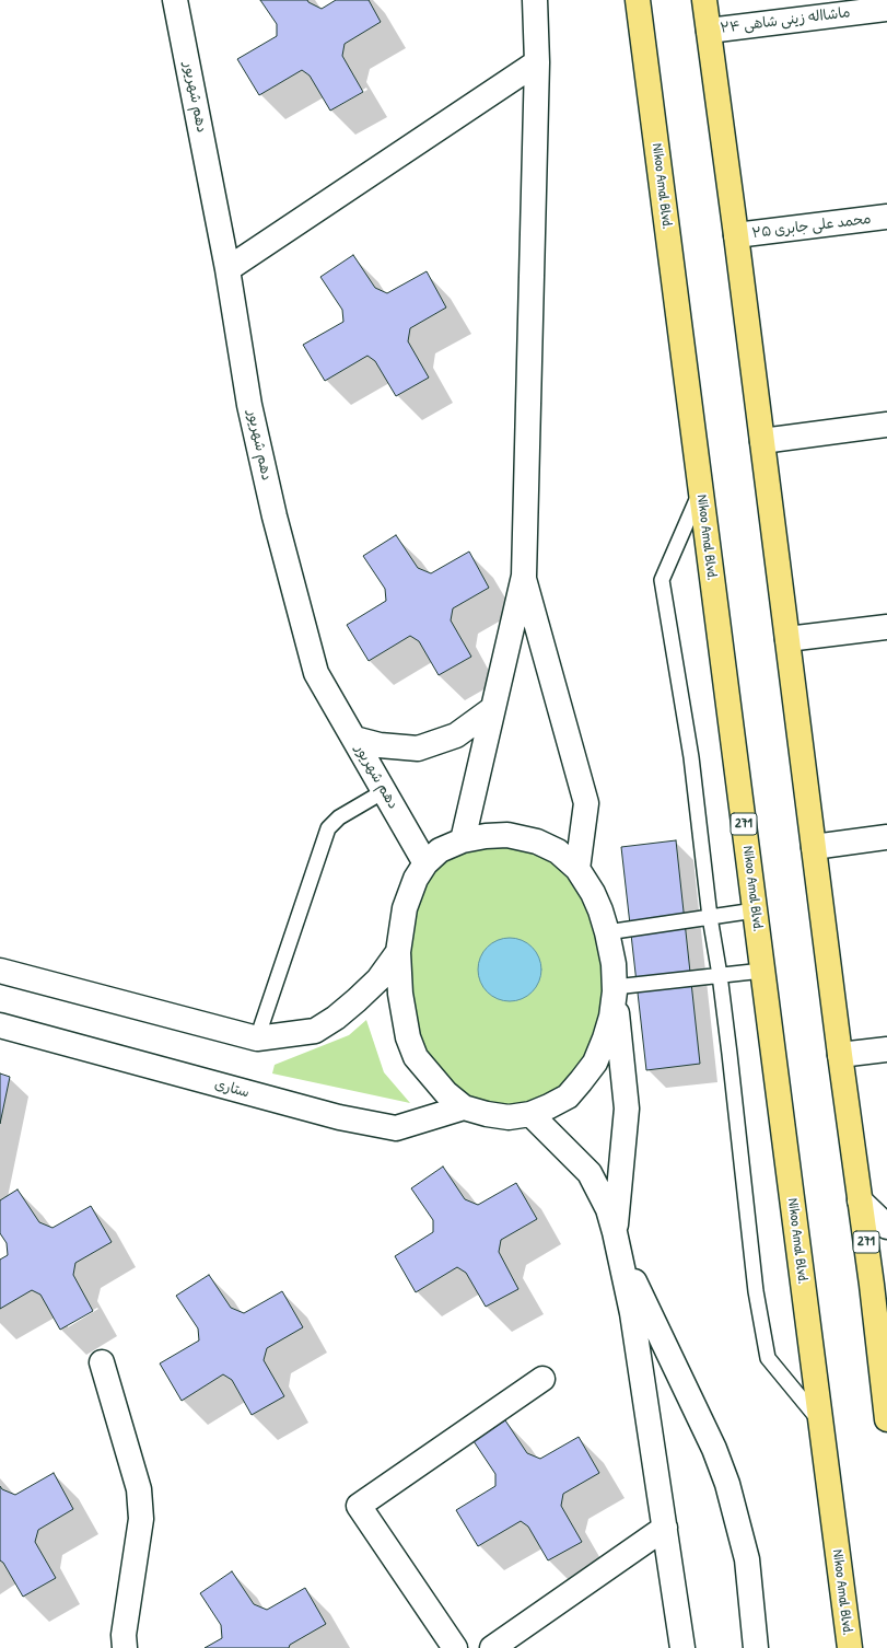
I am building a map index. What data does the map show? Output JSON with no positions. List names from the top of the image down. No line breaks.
{"streets":{"main road":["Nikoo Amal Blvd.","271"],"street":["ماشااله زینی شاهی ۲۴","دهم شهریور","محمد علی جابری ۲۵","ستاری"]},"crossings":[["ماشااله زینی شاهی ۲۴","271"],["محمد علی جابری ۲۵","271"]]}
